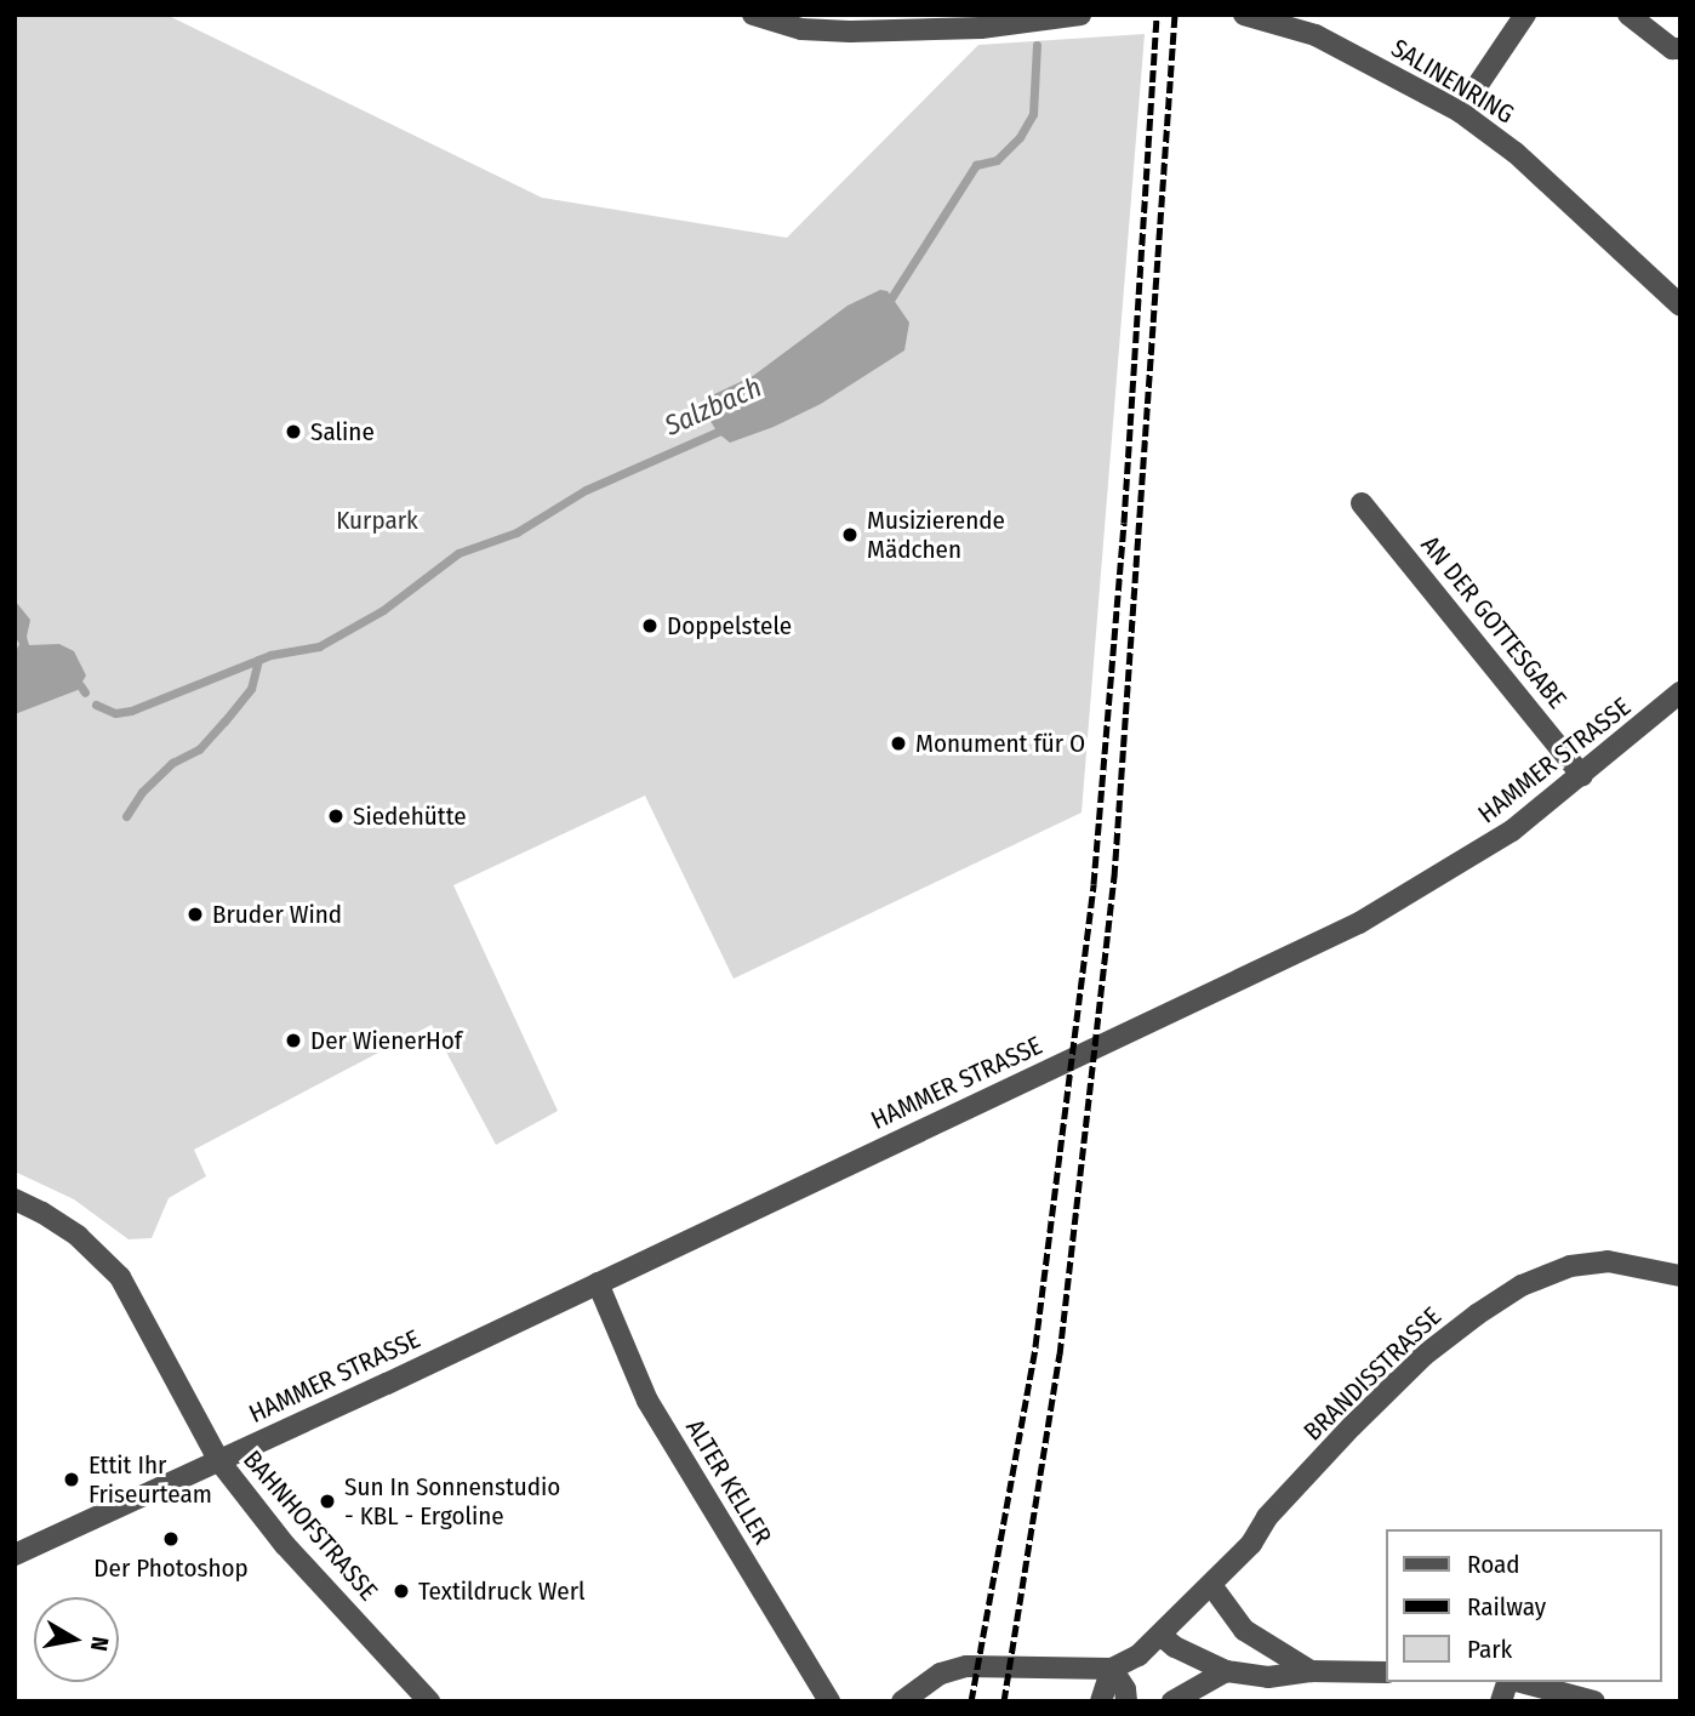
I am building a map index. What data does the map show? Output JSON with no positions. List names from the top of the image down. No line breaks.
{"streets":{"street":["SALINENRING","AN DER GOTTESGABE","HAMMER STRASSE","BRANDISSTRASSE","ALTER KELLER","BAHNHOFSTRASSE"]},"crossings":[["AN DER GOTTESGABE","HAMMER STRASSE"],["HAMMER STRASSE","ALTER KELLER"],["HAMMER STRASSE","BAHNHOFSTRASSE"]],"water":["Salzbach"],"parks":["Kurpark"],"places":["Saline","Musizierende Mädchen","Doppelstele","Monument für O","Siedehütte","Bruder Wind","Der WienerHof","Ettit Ihr Friseurteam","Sun In Sonnenstudio - KBL - Ergoline","Der Photoshop","Textildruck Werl"],"legend":["Road","Railway","Park"],"north":"right"}
